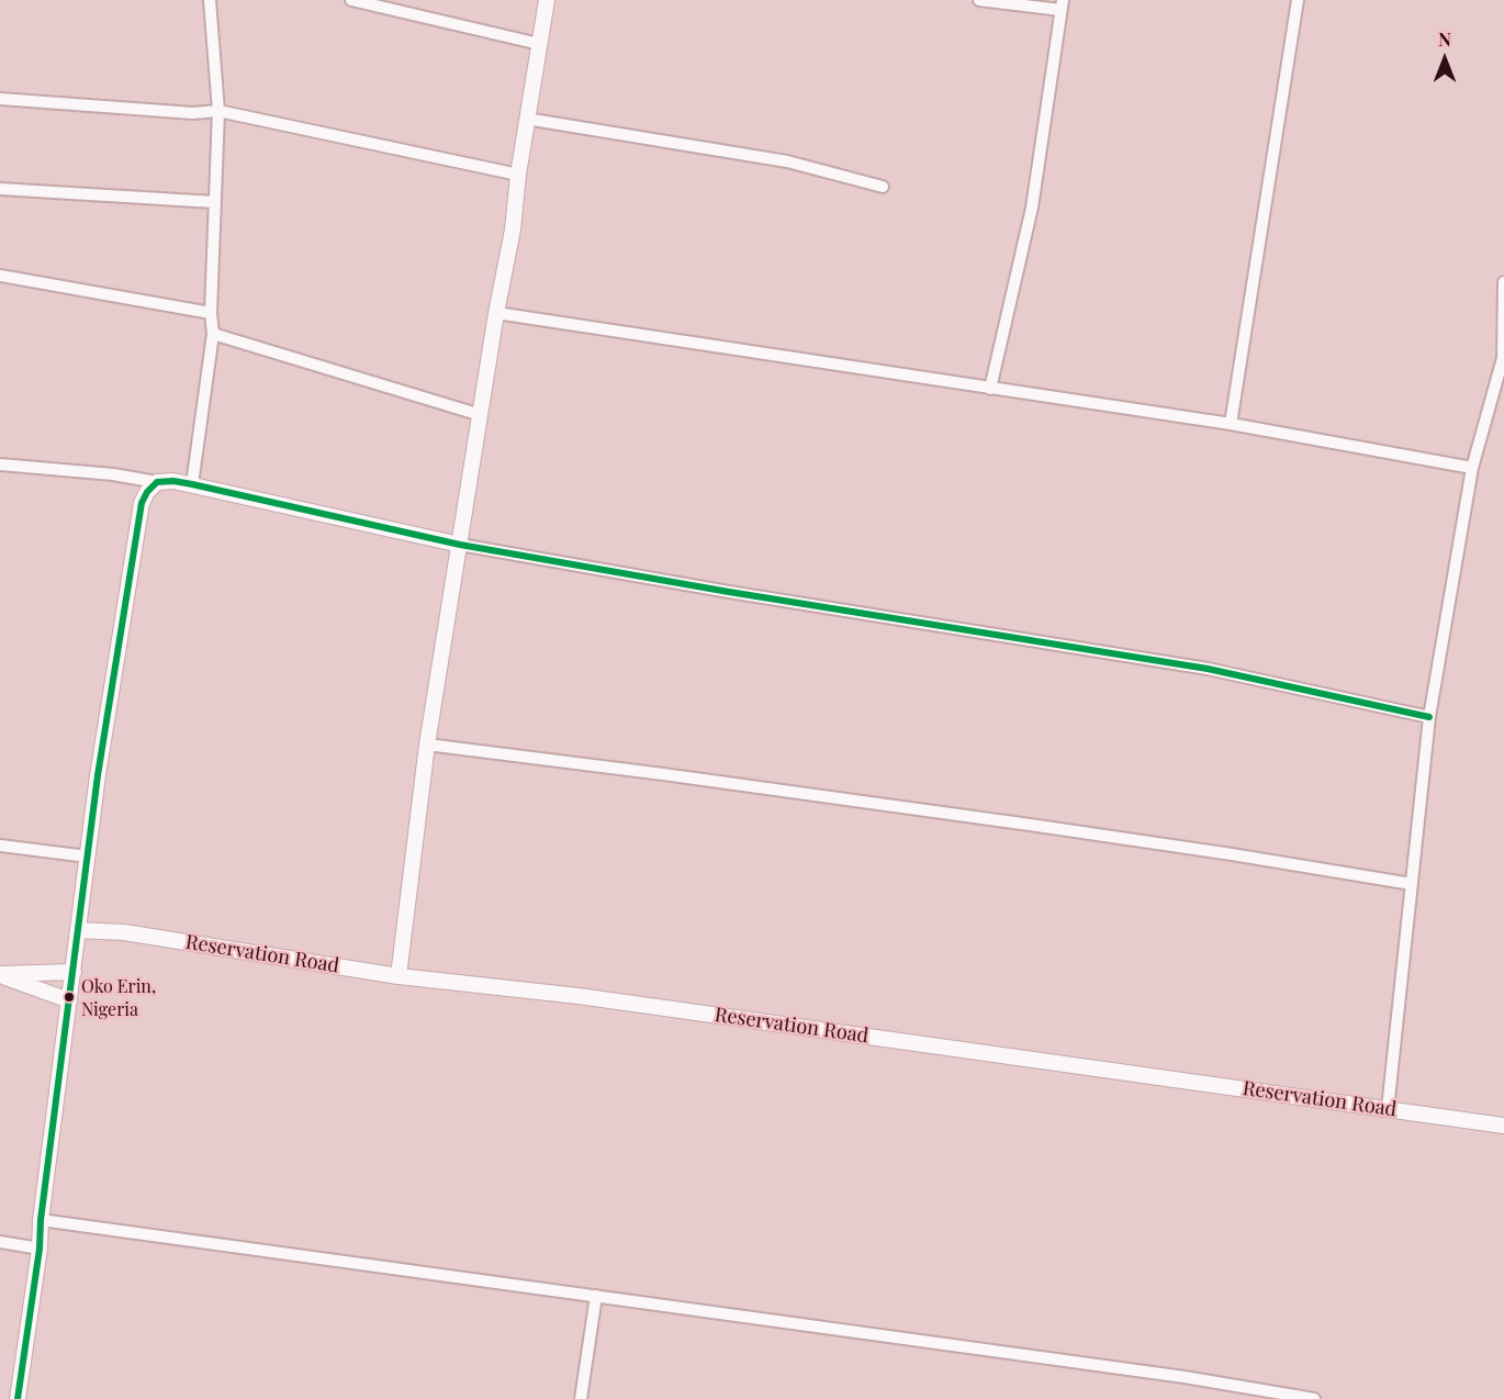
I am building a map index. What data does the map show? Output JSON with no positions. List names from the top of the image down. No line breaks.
{"streets":{"street":["Reservation Road"]},"places":["Oko Erin, Nigeria"],"north":"top"}
